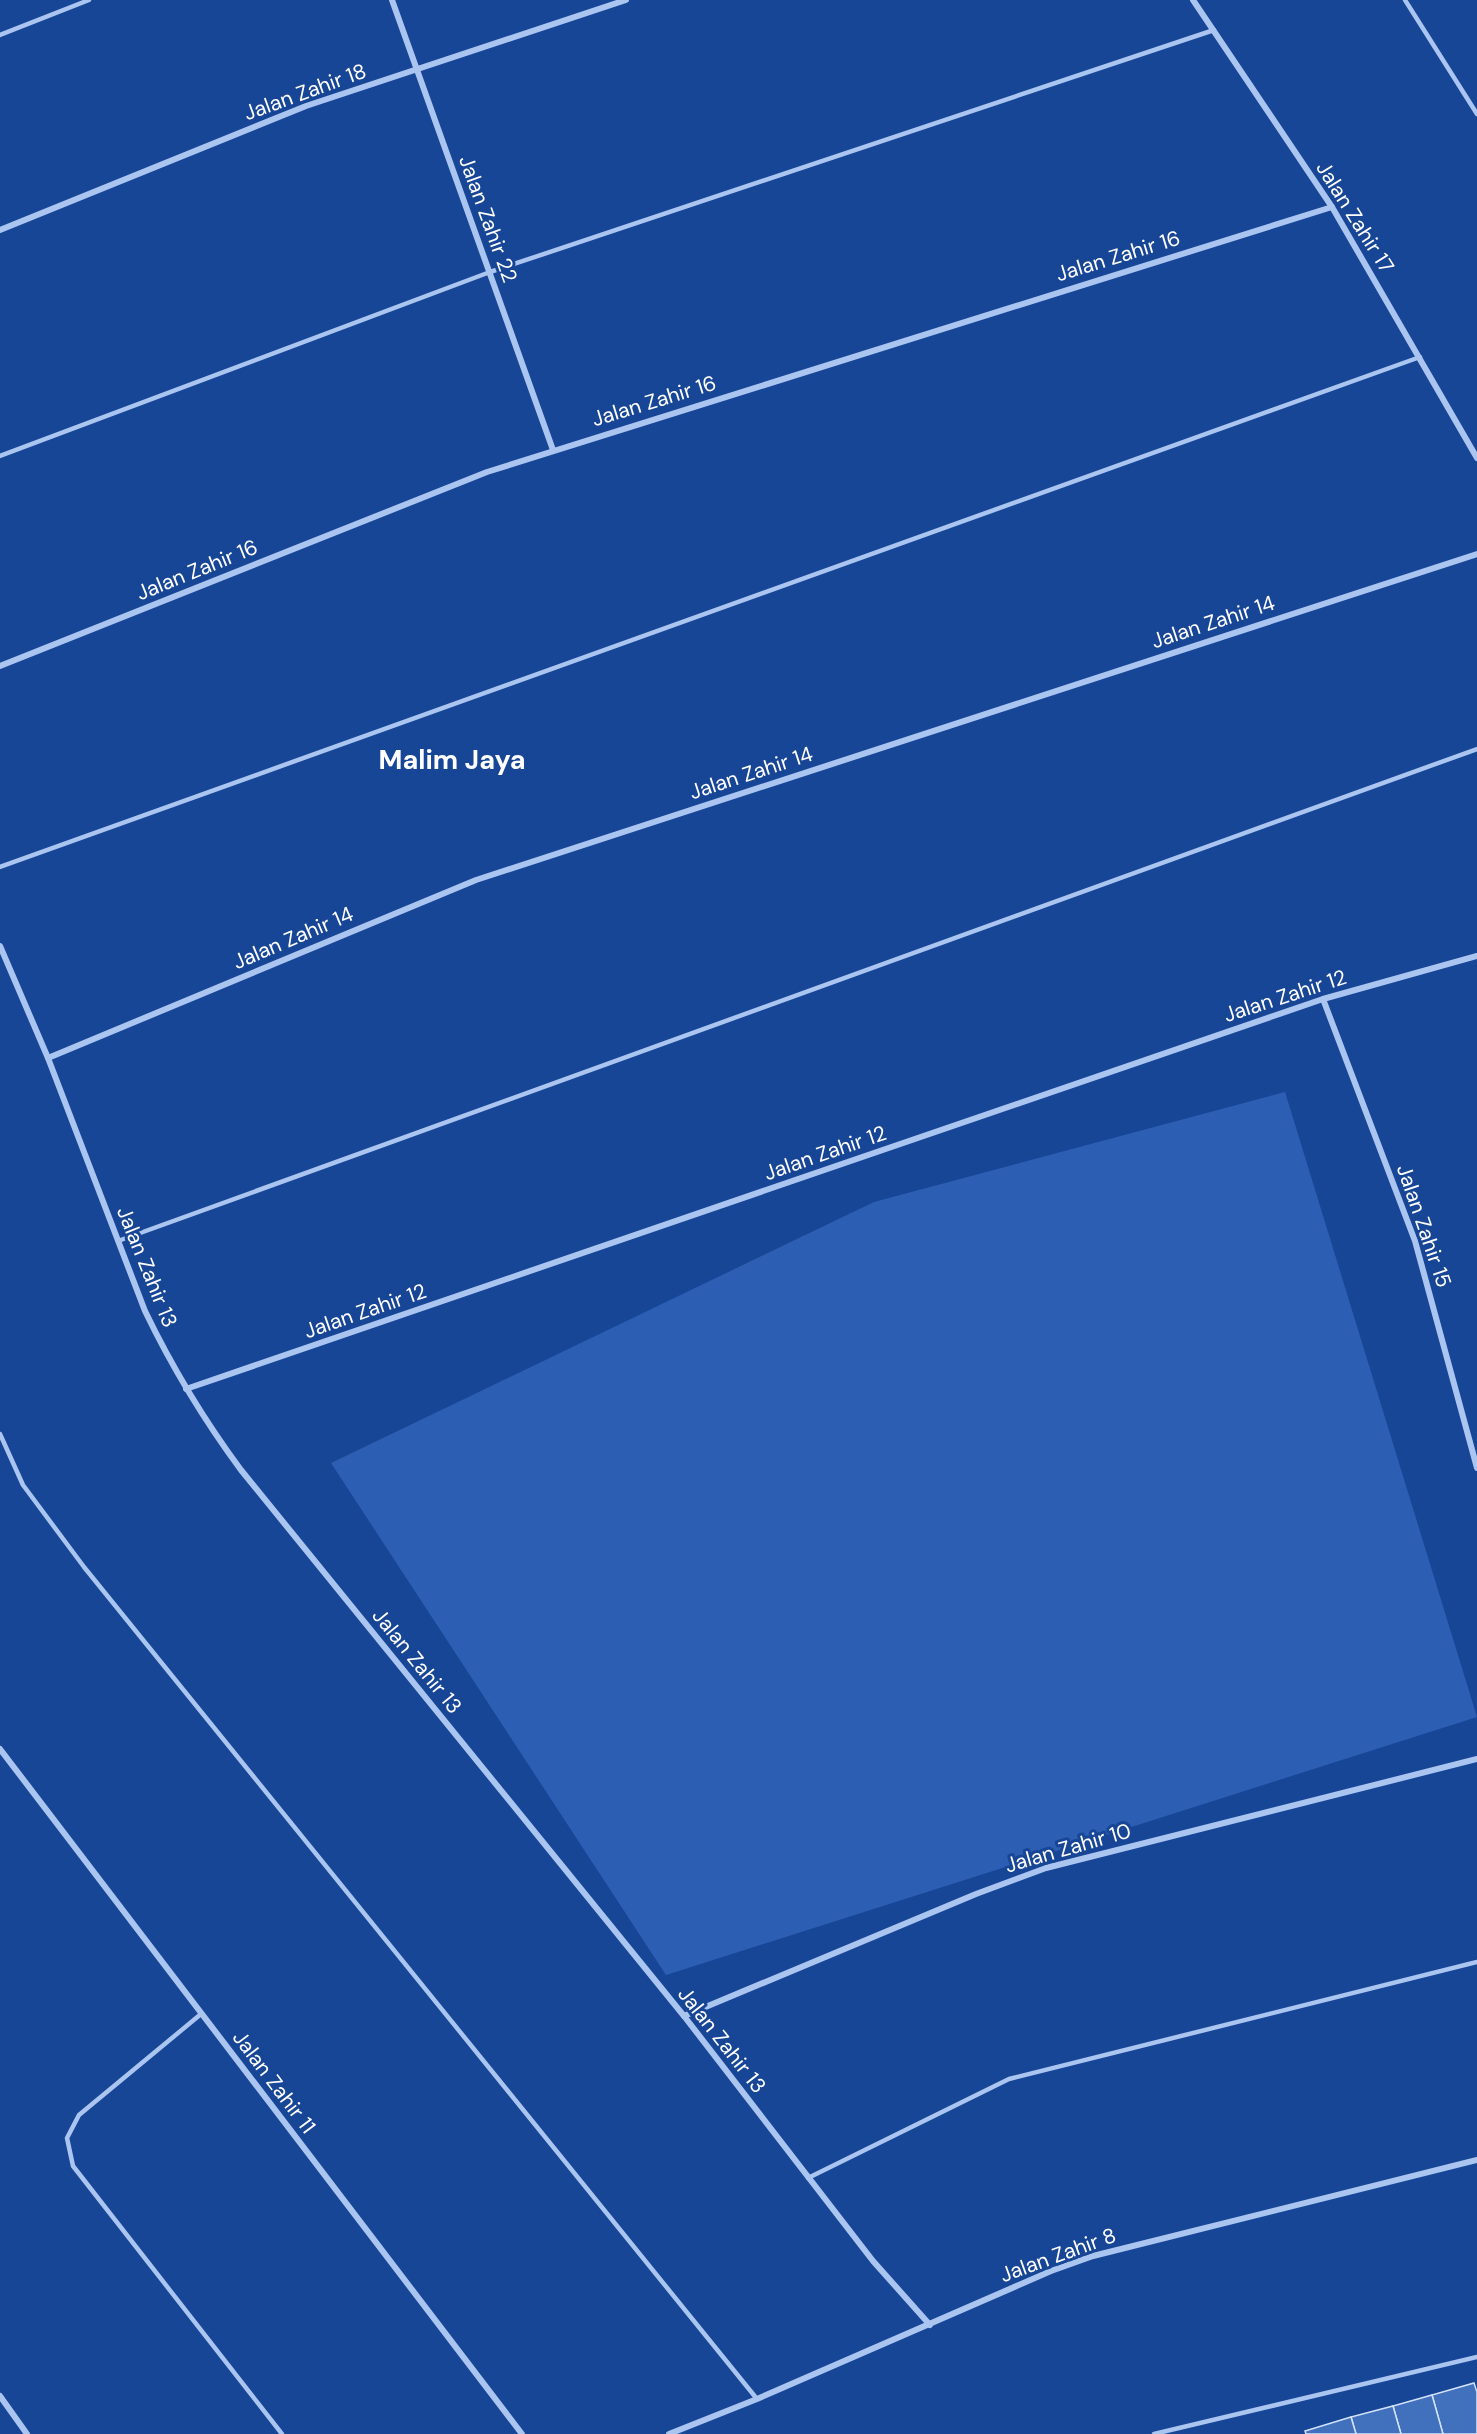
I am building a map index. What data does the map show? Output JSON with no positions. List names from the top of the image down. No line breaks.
{"streets":{"street":["Jalan Zahir 18","Jalan Zahir 17","Jalan Zahir 22","Jalan Zahir 16","Jalan Zahir 14","Jalan Zahir 12","Jalan Zahir 15","Jalan Zahir 13","Jalan Zahir 10","Jalan Zahir 11","Jalan Zahir 8"]},"crossings":[["Jalan Zahir 18","Jalan Zahir 22"],["Jalan Zahir 17","Jalan Zahir 16"],["Jalan Zahir 22","Jalan Zahir 16"],["Jalan Zahir 14","Jalan Zahir 13"],["Jalan Zahir 12","Jalan Zahir 15"],["Jalan Zahir 12","Jalan Zahir 13"],["Jalan Zahir 13","Jalan Zahir 10"],["Jalan Zahir 13","Jalan Zahir 8"]],"districts":["Malim Jaya"]}
